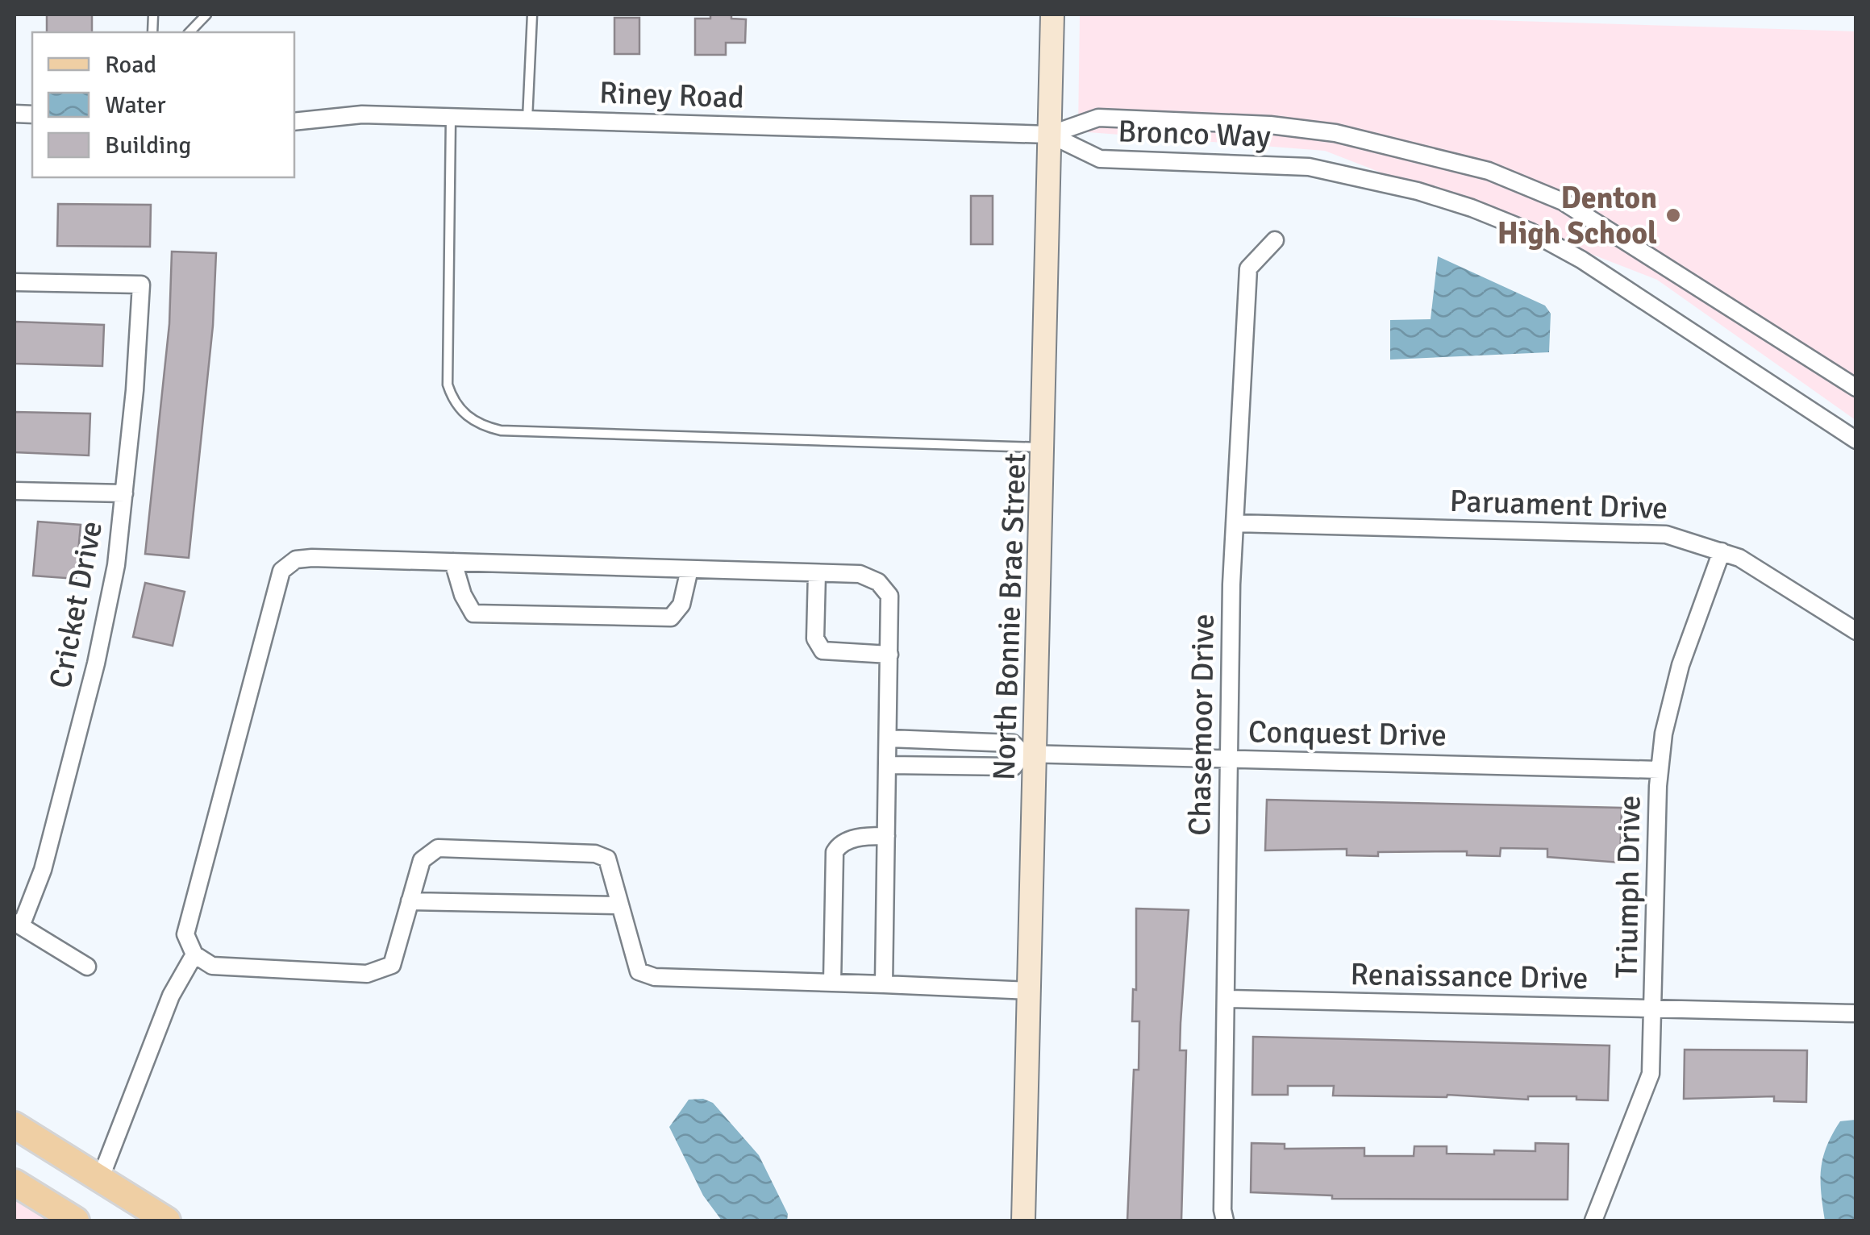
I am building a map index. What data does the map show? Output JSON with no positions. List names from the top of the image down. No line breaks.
{"streets":{"main road":["North Bonnie Brae Street"],"street":["Riney Road","Bronco Way","Paruament Drive","Cricket Drive","Chasemoor Drive","Conquest Drive","Triumph Drive","Renaissance Drive"]},"crossings":[["Riney Road","Bronco Way"],["Riney Road","North Bonnie Brae Street"],["Bronco Way","North Bonnie Brae Street"],["Paruament Drive","Chasemoor Drive"],["Paruament Drive","Triumph Drive"],["North Bonnie Brae Street","Conquest Drive"],["Chasemoor Drive","Conquest Drive"],["Chasemoor Drive","Renaissance Drive"],["Conquest Drive","Triumph Drive"],["Triumph Drive","Renaissance Drive"]],"places":["Denton High School"],"legend":["Road","Water","Building"]}
